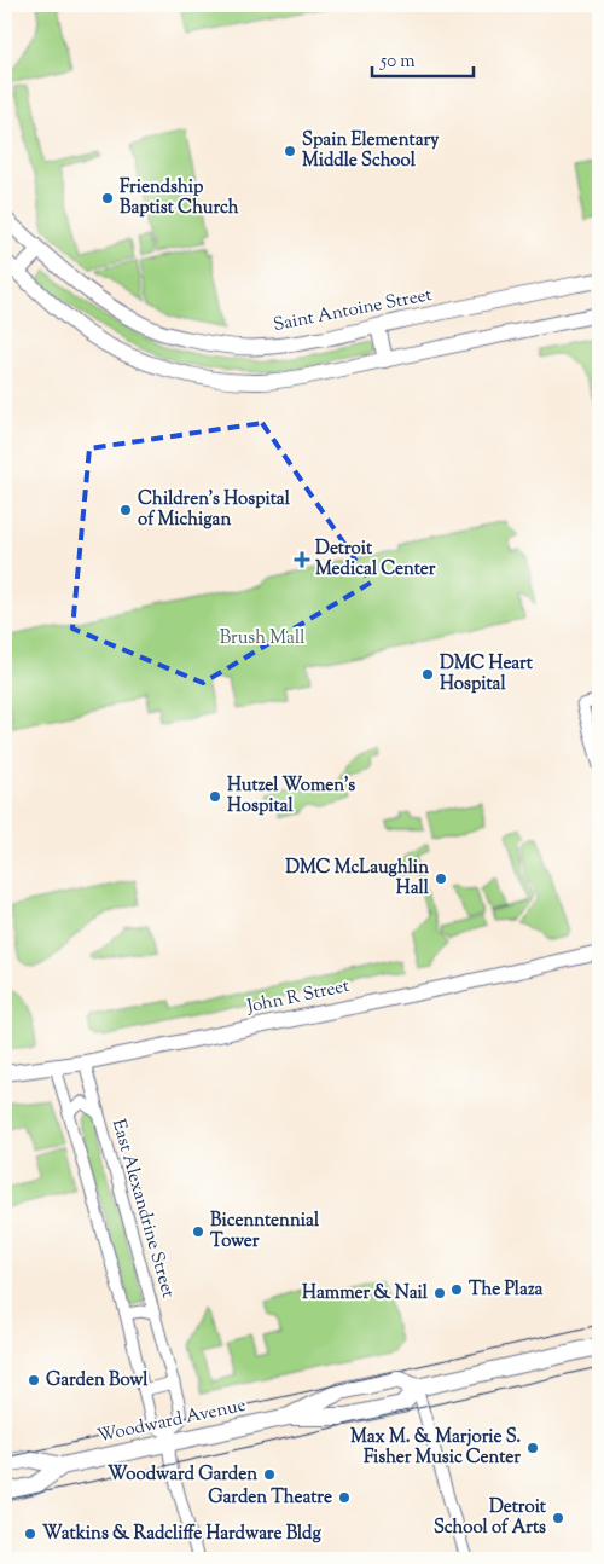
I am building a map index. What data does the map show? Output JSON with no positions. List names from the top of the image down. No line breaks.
{"streets":{"main road":["Woodward Avenue"],"street":["Saint Antoine Street","John R Street","East Alexandrine Street"]},"crossings":[["John R Street","East Alexandrine Street"],["East Alexandrine Street","Woodward Avenue"]],"parks":["Brush Mall"],"places":{"other":["Spain Elementary Middle School","Friendship Baptist Church","Children's Hospital of Michigan","DMC Heart Hospital","Hutzel Women's Hospital","DMC McLaughlin Hall","Bicenntennial Tower","The Plaza","Hammer & Nail","Garden Bowl","Max M. & Marjorie S. Fisher Music Center","Woodward Garden","Garden Theatre","Detroit School of Arts","Watkins & Radcliffe Hardware Bldg"],"health":["Detroit Medical Center"]},"scale_bar":"50 m"}
